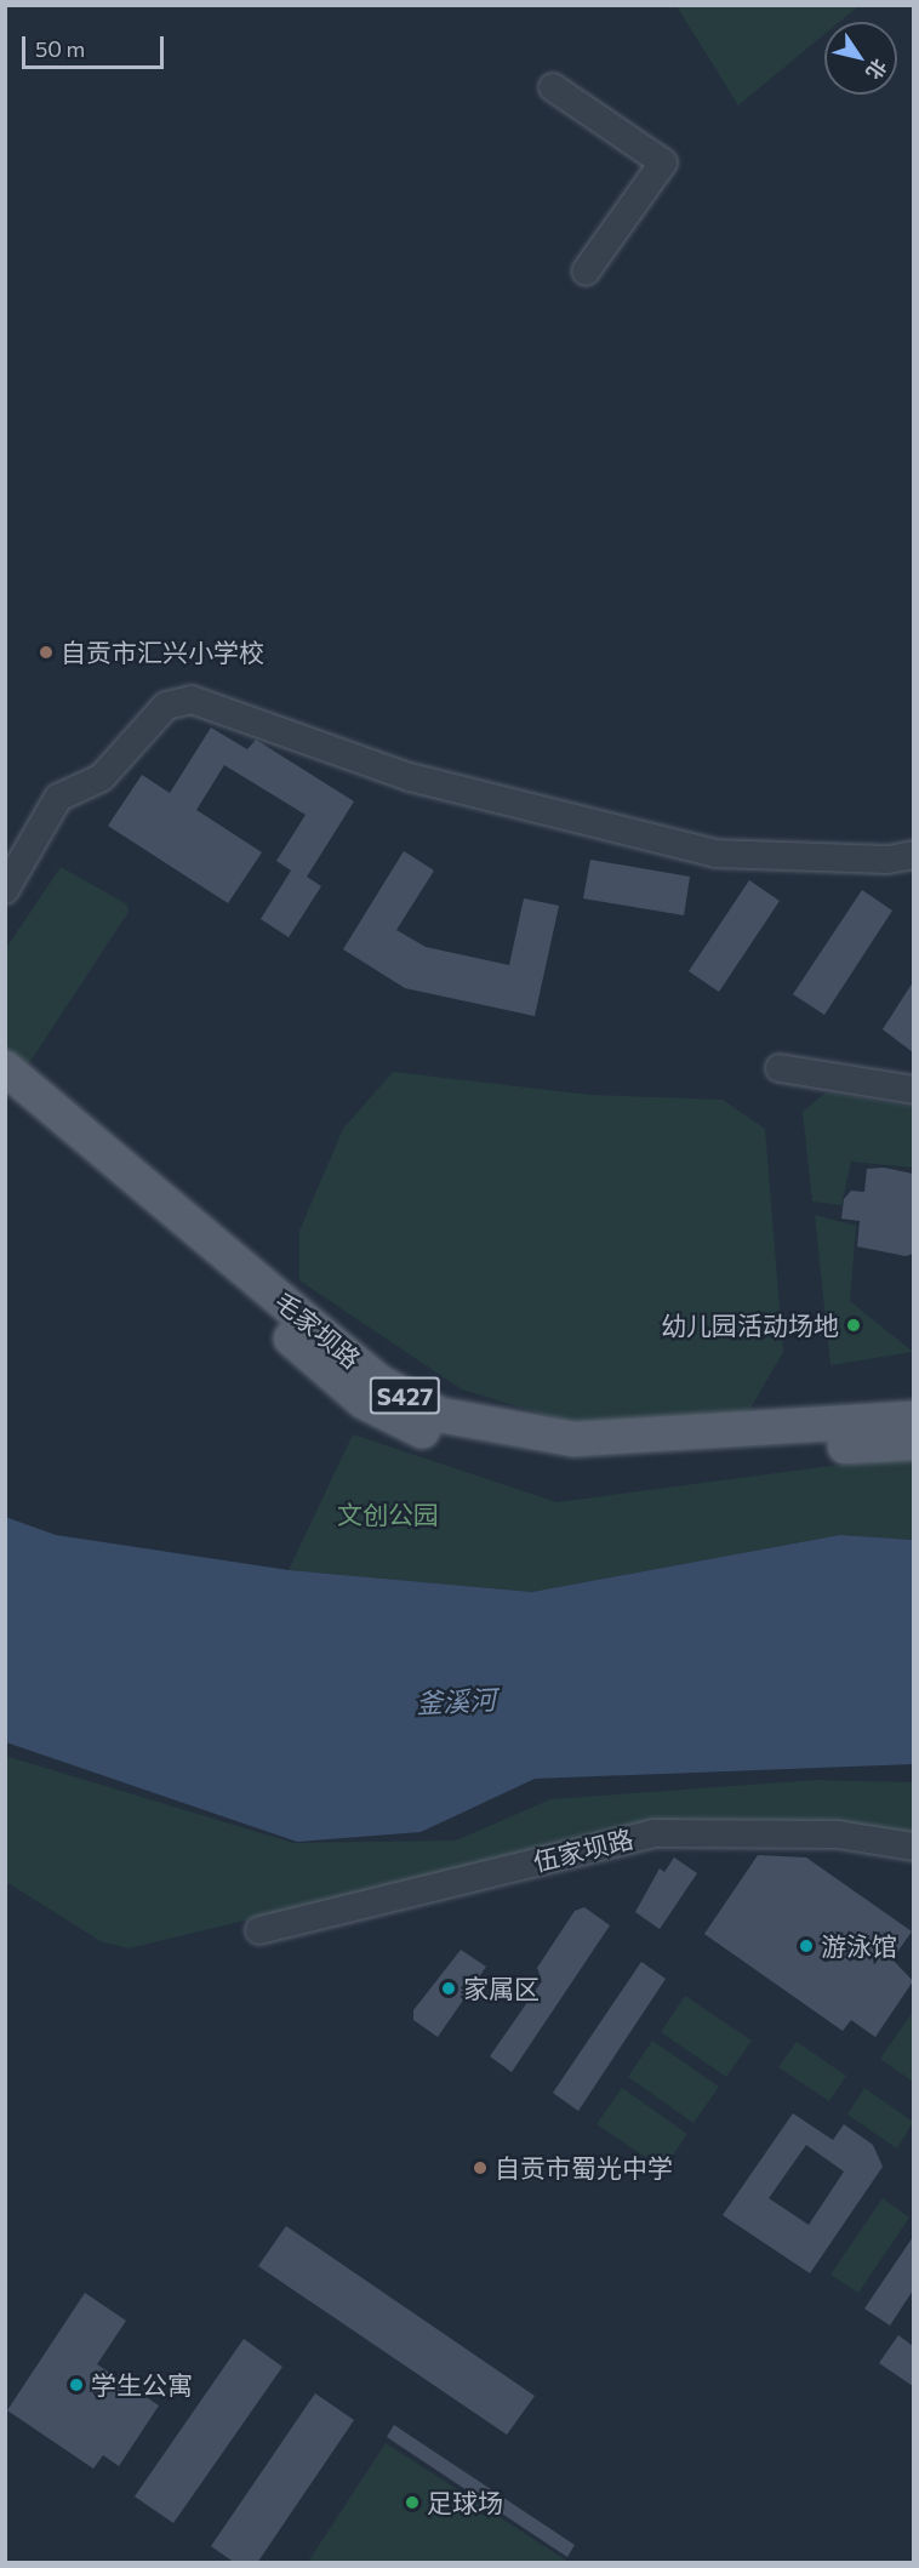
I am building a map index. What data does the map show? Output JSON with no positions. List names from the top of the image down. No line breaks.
{"streets":{"main road":["毛家坝路","S427"],"street":["伍家坝路"]},"water":["釜溪河"],"parks":["文创公园"],"places":["自贡市汇兴小学校","幼儿园活动场地","游泳馆","家属区","自贡市蜀光中学","学生公寓","足球场"],"scale_bar":"50 m","north":"bottom right"}
